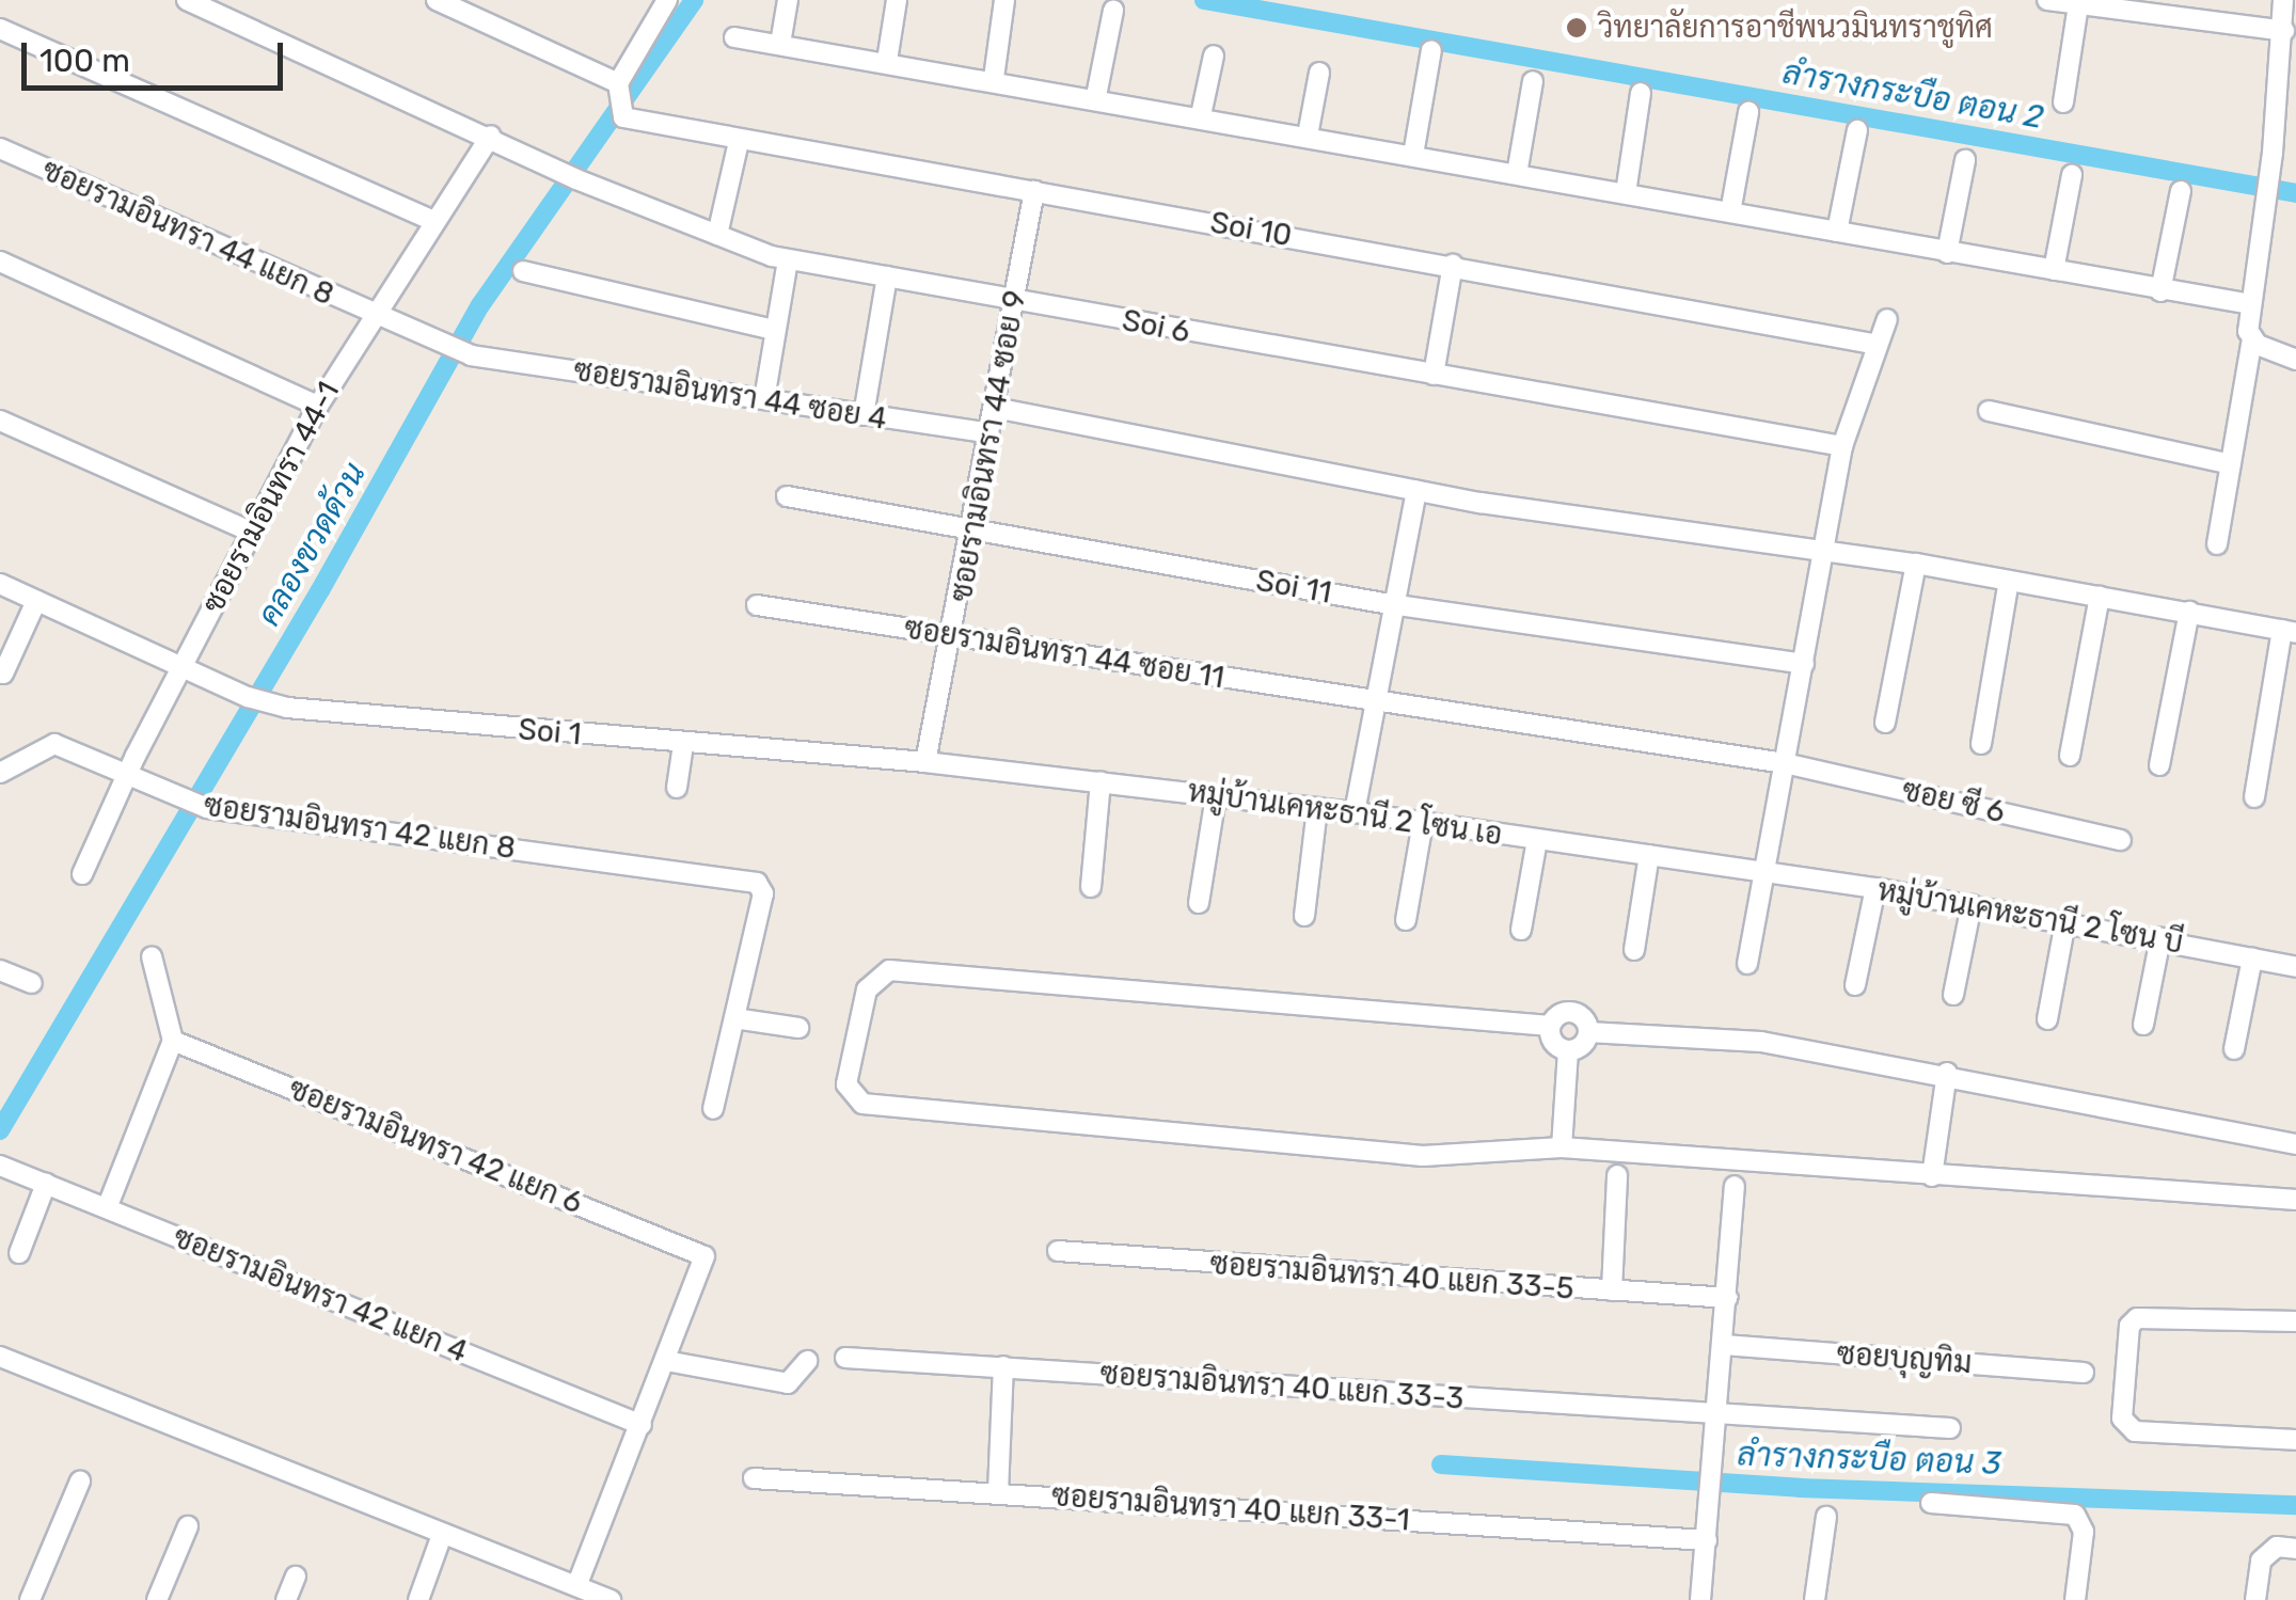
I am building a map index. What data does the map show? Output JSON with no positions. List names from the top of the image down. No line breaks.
{"streets":{"street":["Soi 10","ซอยรามอินทรา 44 แยก 8","Soi 6","ซอยรามอินทรา 44 ซอย 4","ซอยรามอินทรา 44 ซอย 9","ซอยรามอินทรา 44-1","Soi 11","ซอยรามอินทรา 44 ซอย 11","Soi 1","ซอย ซี 6","หมู่บ้านเคหะธานี 2 โซน เอ","ซอยรามอินทรา 42 แยก 8","หมู่บ้านเคหะธานี 2 โซน บี","ซอยรามอินทรา 42 แยก 6","ซอยรามอินทรา 40 แยก 33-5","ซอยรามอินทรา 42 แยก 4","ซอยบุญทิม","ซอยรามอินทรา 40 แยก 33-3","ซอยรามอินทรา 40 แยก 33-1"]},"crossings":[["Soi 10","ซอยรามอินทรา 44 ซอย 9"],["ซอยรามอินทรา 44 แยก 8","ซอยรามอินทรา 44 ซอย 4"],["ซอยรามอินทรา 44 แยก 8","ซอยรามอินทรา 44-1"],["Soi 6","ซอยรามอินทรา 44 ซอย 9"],["Soi 6","ซอยรามอินทรา 44-1"],["ซอยรามอินทรา 44 ซอย 4","ซอยรามอินทรา 44 ซอย 9"],["ซอยรามอินทรา 44 ซอย 9","Soi 11"],["ซอยรามอินทรา 44 ซอย 9","ซอยรามอินทรา 44 ซอย 11"],["ซอยรามอินทรา 44 ซอย 9","Soi 1"],["ซอยรามอินทรา 44 ซอย 9","หมู่บ้านเคหะธานี 2 โซน เอ"],["ซอยรามอินทรา 44-1","Soi 1"],["ซอยรามอินทรา 44-1","ซอยรามอินทรา 42 แยก 8"],["ซอยรามอินทรา 44 ซอย 11","ซอย ซี 6"],["Soi 1","หมู่บ้านเคหะธานี 2 โซน เอ"],["หมู่บ้านเคหะธานี 2 โซน เอ","หมู่บ้านเคหะธานี 2 โซน บี"]],"water":["ลำรางกระบือ ตอน 2","คลองขวดด้วน","ลำรางกระบือ ตอน 3"],"places":["วิทยาลัยการอาชีพนวมินทราชูทิศ"],"scale_bar":"100 m"}
